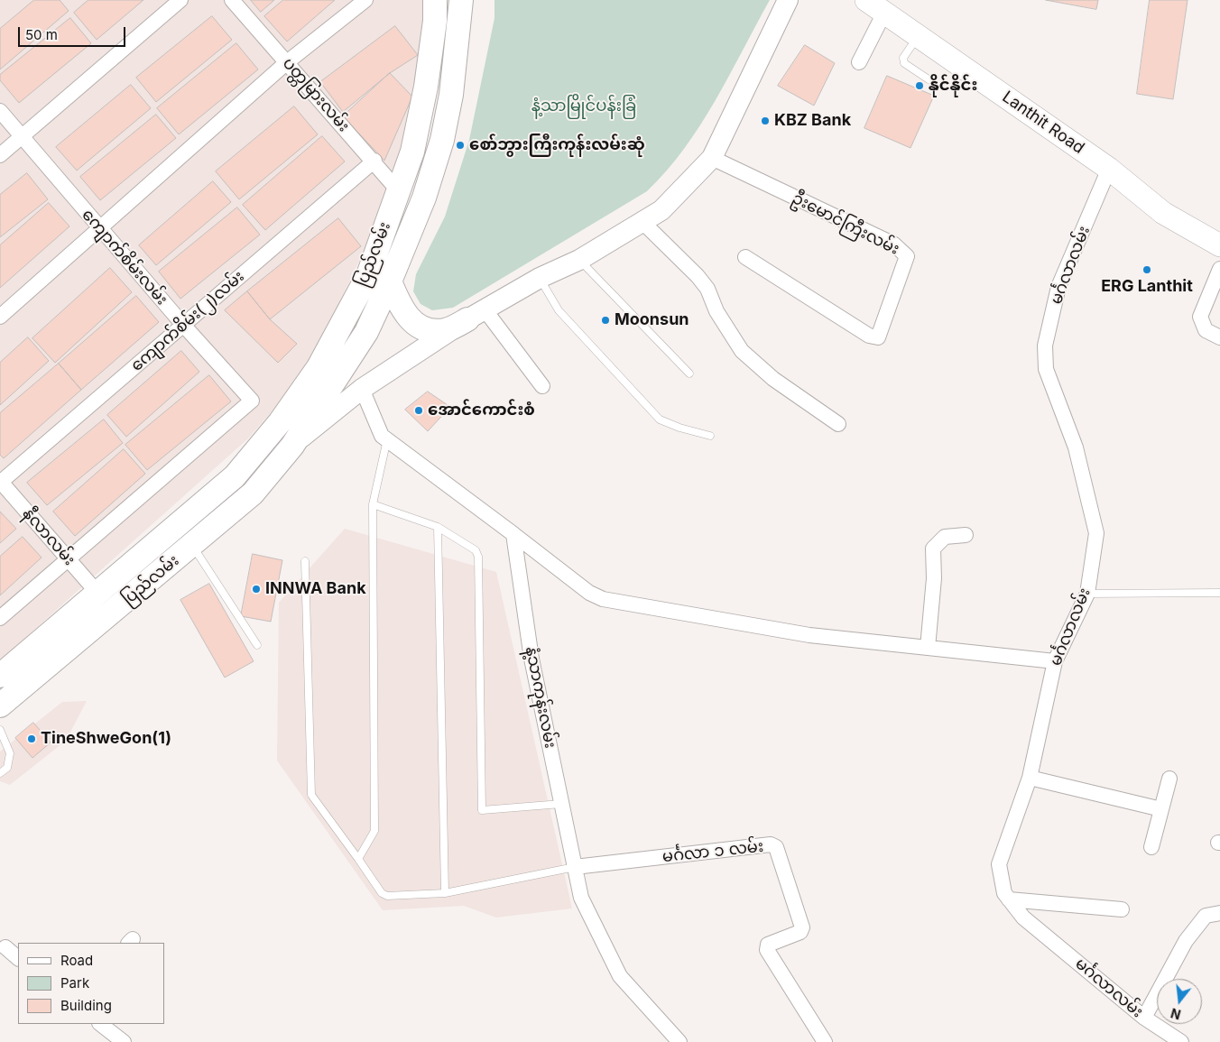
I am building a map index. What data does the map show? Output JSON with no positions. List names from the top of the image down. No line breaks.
{"streets":{"highway":["ပြည်လမ်း"],"main road":["Lanthit Road"],"street":["ပတ္တမြားလမ်း","ဦးမောင်ကြီးလမ်း","ကျောက်စိမ်းလမ်း","မင်္ဂလာလမ်း","ကျောက်စိမ်း(၂)လမ်း","နီလာလမ်း","နံ့သာကုန်းလမ်း","မင်္ဂလာ ၁ လမ်း"]},"crossings":[["ပတ္တမြားလမ်း","ပြည်လမ်း"],["ပတ္တမြားလမ်း","ကျောက်စိမ်း(၂)လမ်း"],["Lanthit Road","မင်္ဂလာလမ်း"],["ပြည်လမ်း","နီလာလမ်း"],["ကျောက်စိမ်းလမ်း","ကျောက်စိမ်း(၂)လမ်း"],["ကျောက်စိမ်းလမ်း","နီလာလမ်း"],["ကျောက်စိမ်း(၂)လမ်း","နီလာလမ်း"],["နံ့သာကုန်းလမ်း","မင်္ဂလာ ၁ လမ်း"]],"parks":["နံ့သာမြိုင်ပန်းခြံ"],"places":["နိုင်နိုင်း","KBZ Bank","စော်ဘွားကြီးကုန်းလမ်းဆုံ","ERG Lanthit","Moonsun","အောင်ကောင်းစံ","INNWA Bank","TineShweGon(1)"],"legend":["Road","Park","Building"],"scale_bar":"50 m","north":"bottom"}
